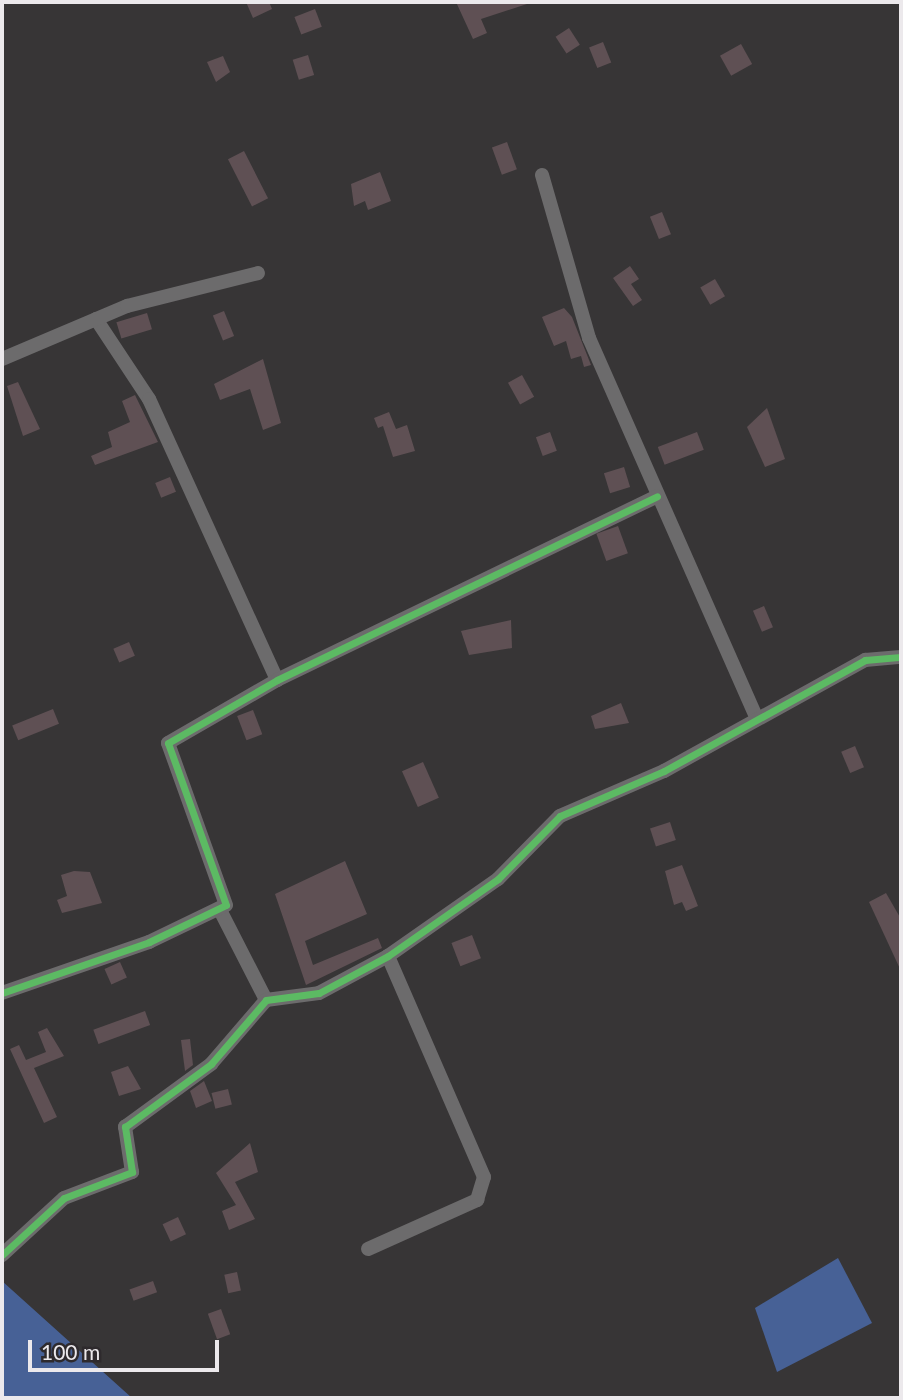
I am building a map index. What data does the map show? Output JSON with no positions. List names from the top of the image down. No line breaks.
{"scale_bar":"100 m"}
